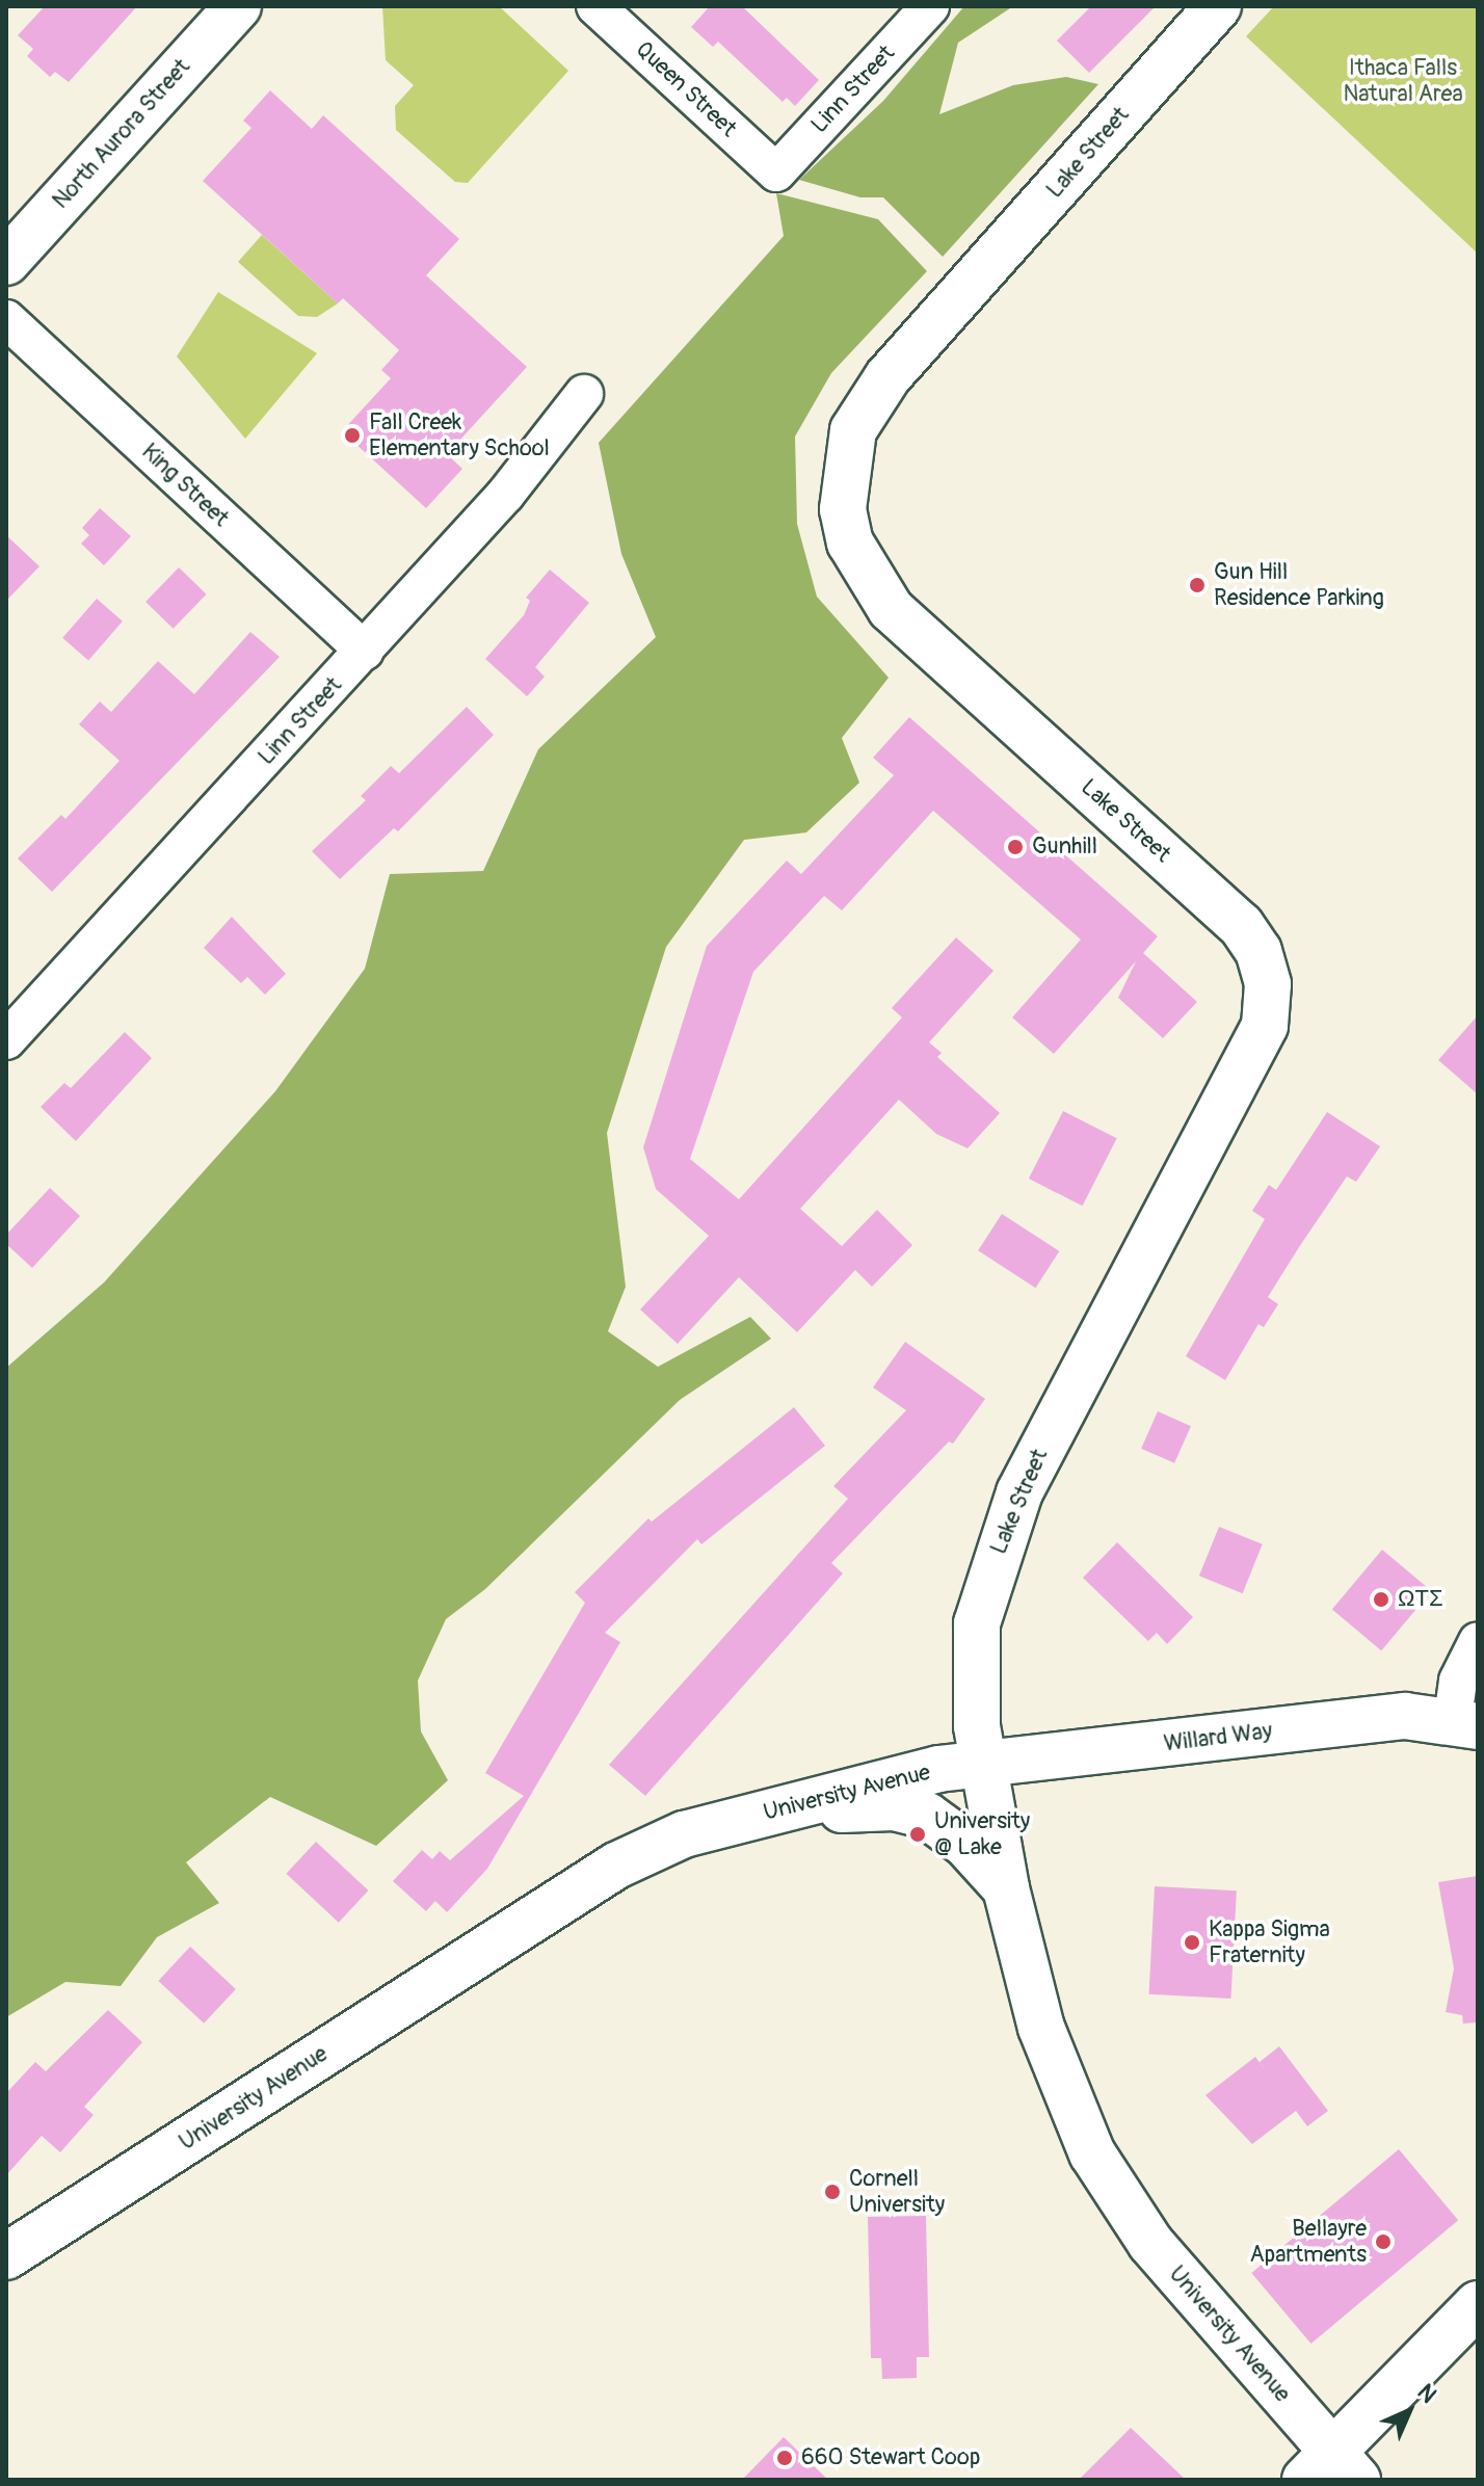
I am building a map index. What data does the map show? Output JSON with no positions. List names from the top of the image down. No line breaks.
{"streets":{"street":["Queen Street","Linn Street","North Aurora Street","Lake Street","King Street","Willard Way","University Avenue"]},"crossings":[["Queen Street","Linn Street"],["Linn Street","King Street"],["Lake Street","Willard Way"],["Lake Street","University Avenue"],["Willard Way","University Avenue"]],"parks":["Ithaca Falls Natural Area"],"places":["Fall Creek Elementary School","Gun Hill Residence Parking","Gunhill","ΩΤΣ","University @ Lake","Kappa Sigma Fraternity","Cornell University","Bellayre Apartments","660 Stewart Coop"],"north":"top right"}
